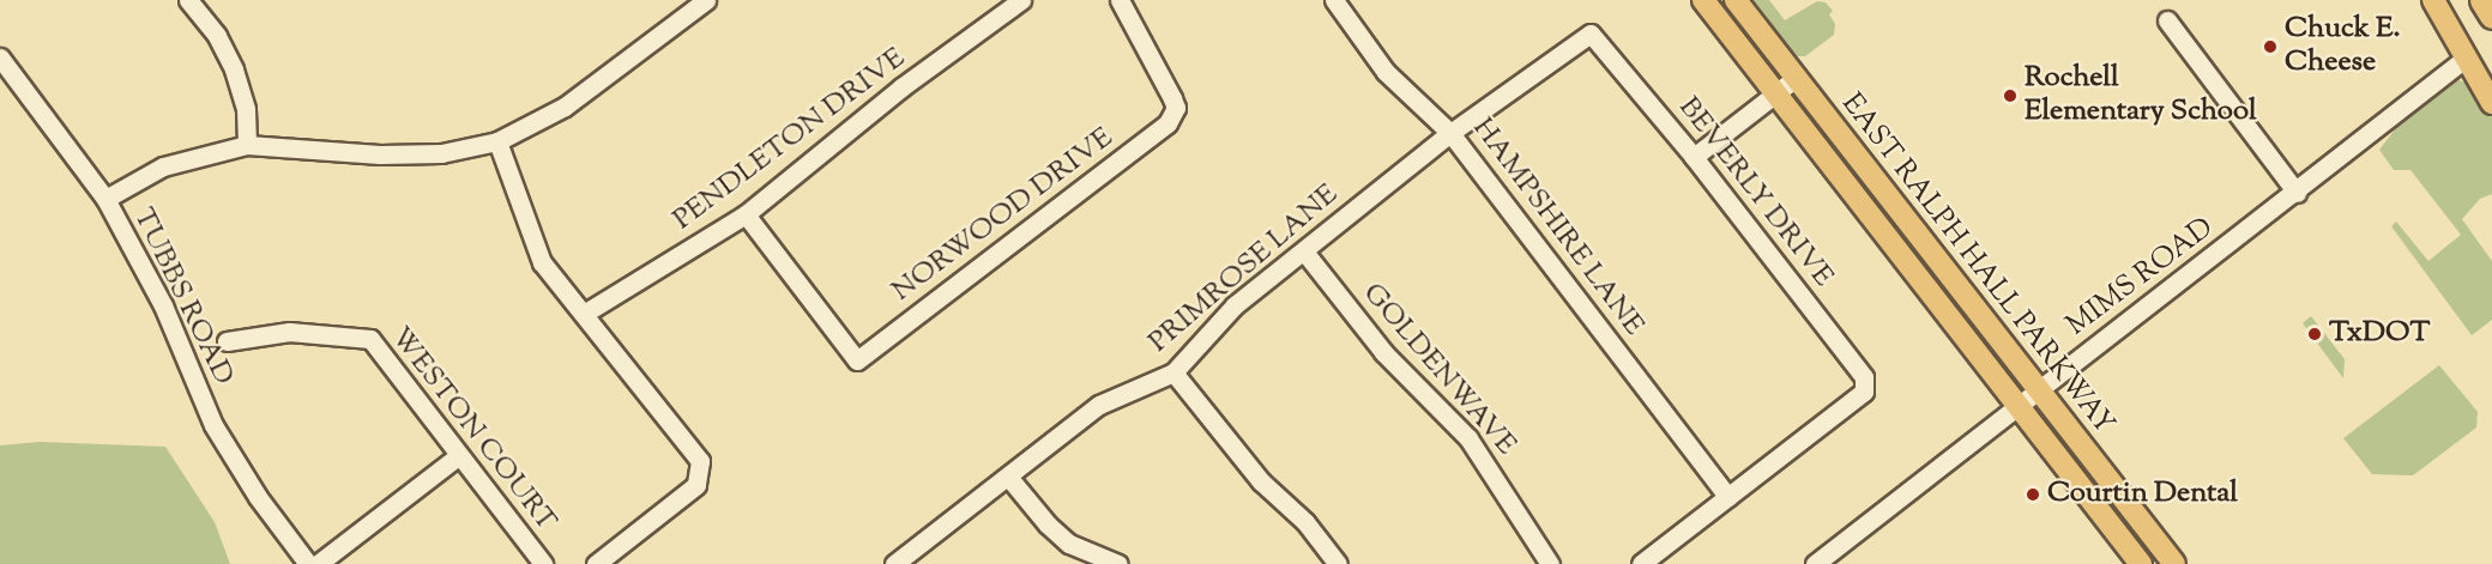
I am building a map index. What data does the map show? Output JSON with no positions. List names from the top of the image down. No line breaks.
{"streets":{"main road":["EAST RALPH HALL PARKWAY"],"street":["PENDLETON DRIVE","BEVERLY DRIVE","NORWOOD DRIVE","HAMPSHIRE LANE","PRIMROSE LANE","MIMS ROAD","TUBBS ROAD","GOLDENWAVE","WESTON COURT"]},"crossings":[["PENDLETON DRIVE","NORWOOD DRIVE"],["BEVERLY DRIVE","HAMPSHIRE LANE"],["BEVERLY DRIVE","PRIMROSE LANE"],["HAMPSHIRE LANE","PRIMROSE LANE"],["EAST RALPH HALL PARKWAY","MIMS ROAD"],["PRIMROSE LANE","GOLDENWAVE"]],"places":["Chuck E. Cheese","Rochell Elementary School","TxDOT","Courtin Dental"]}
